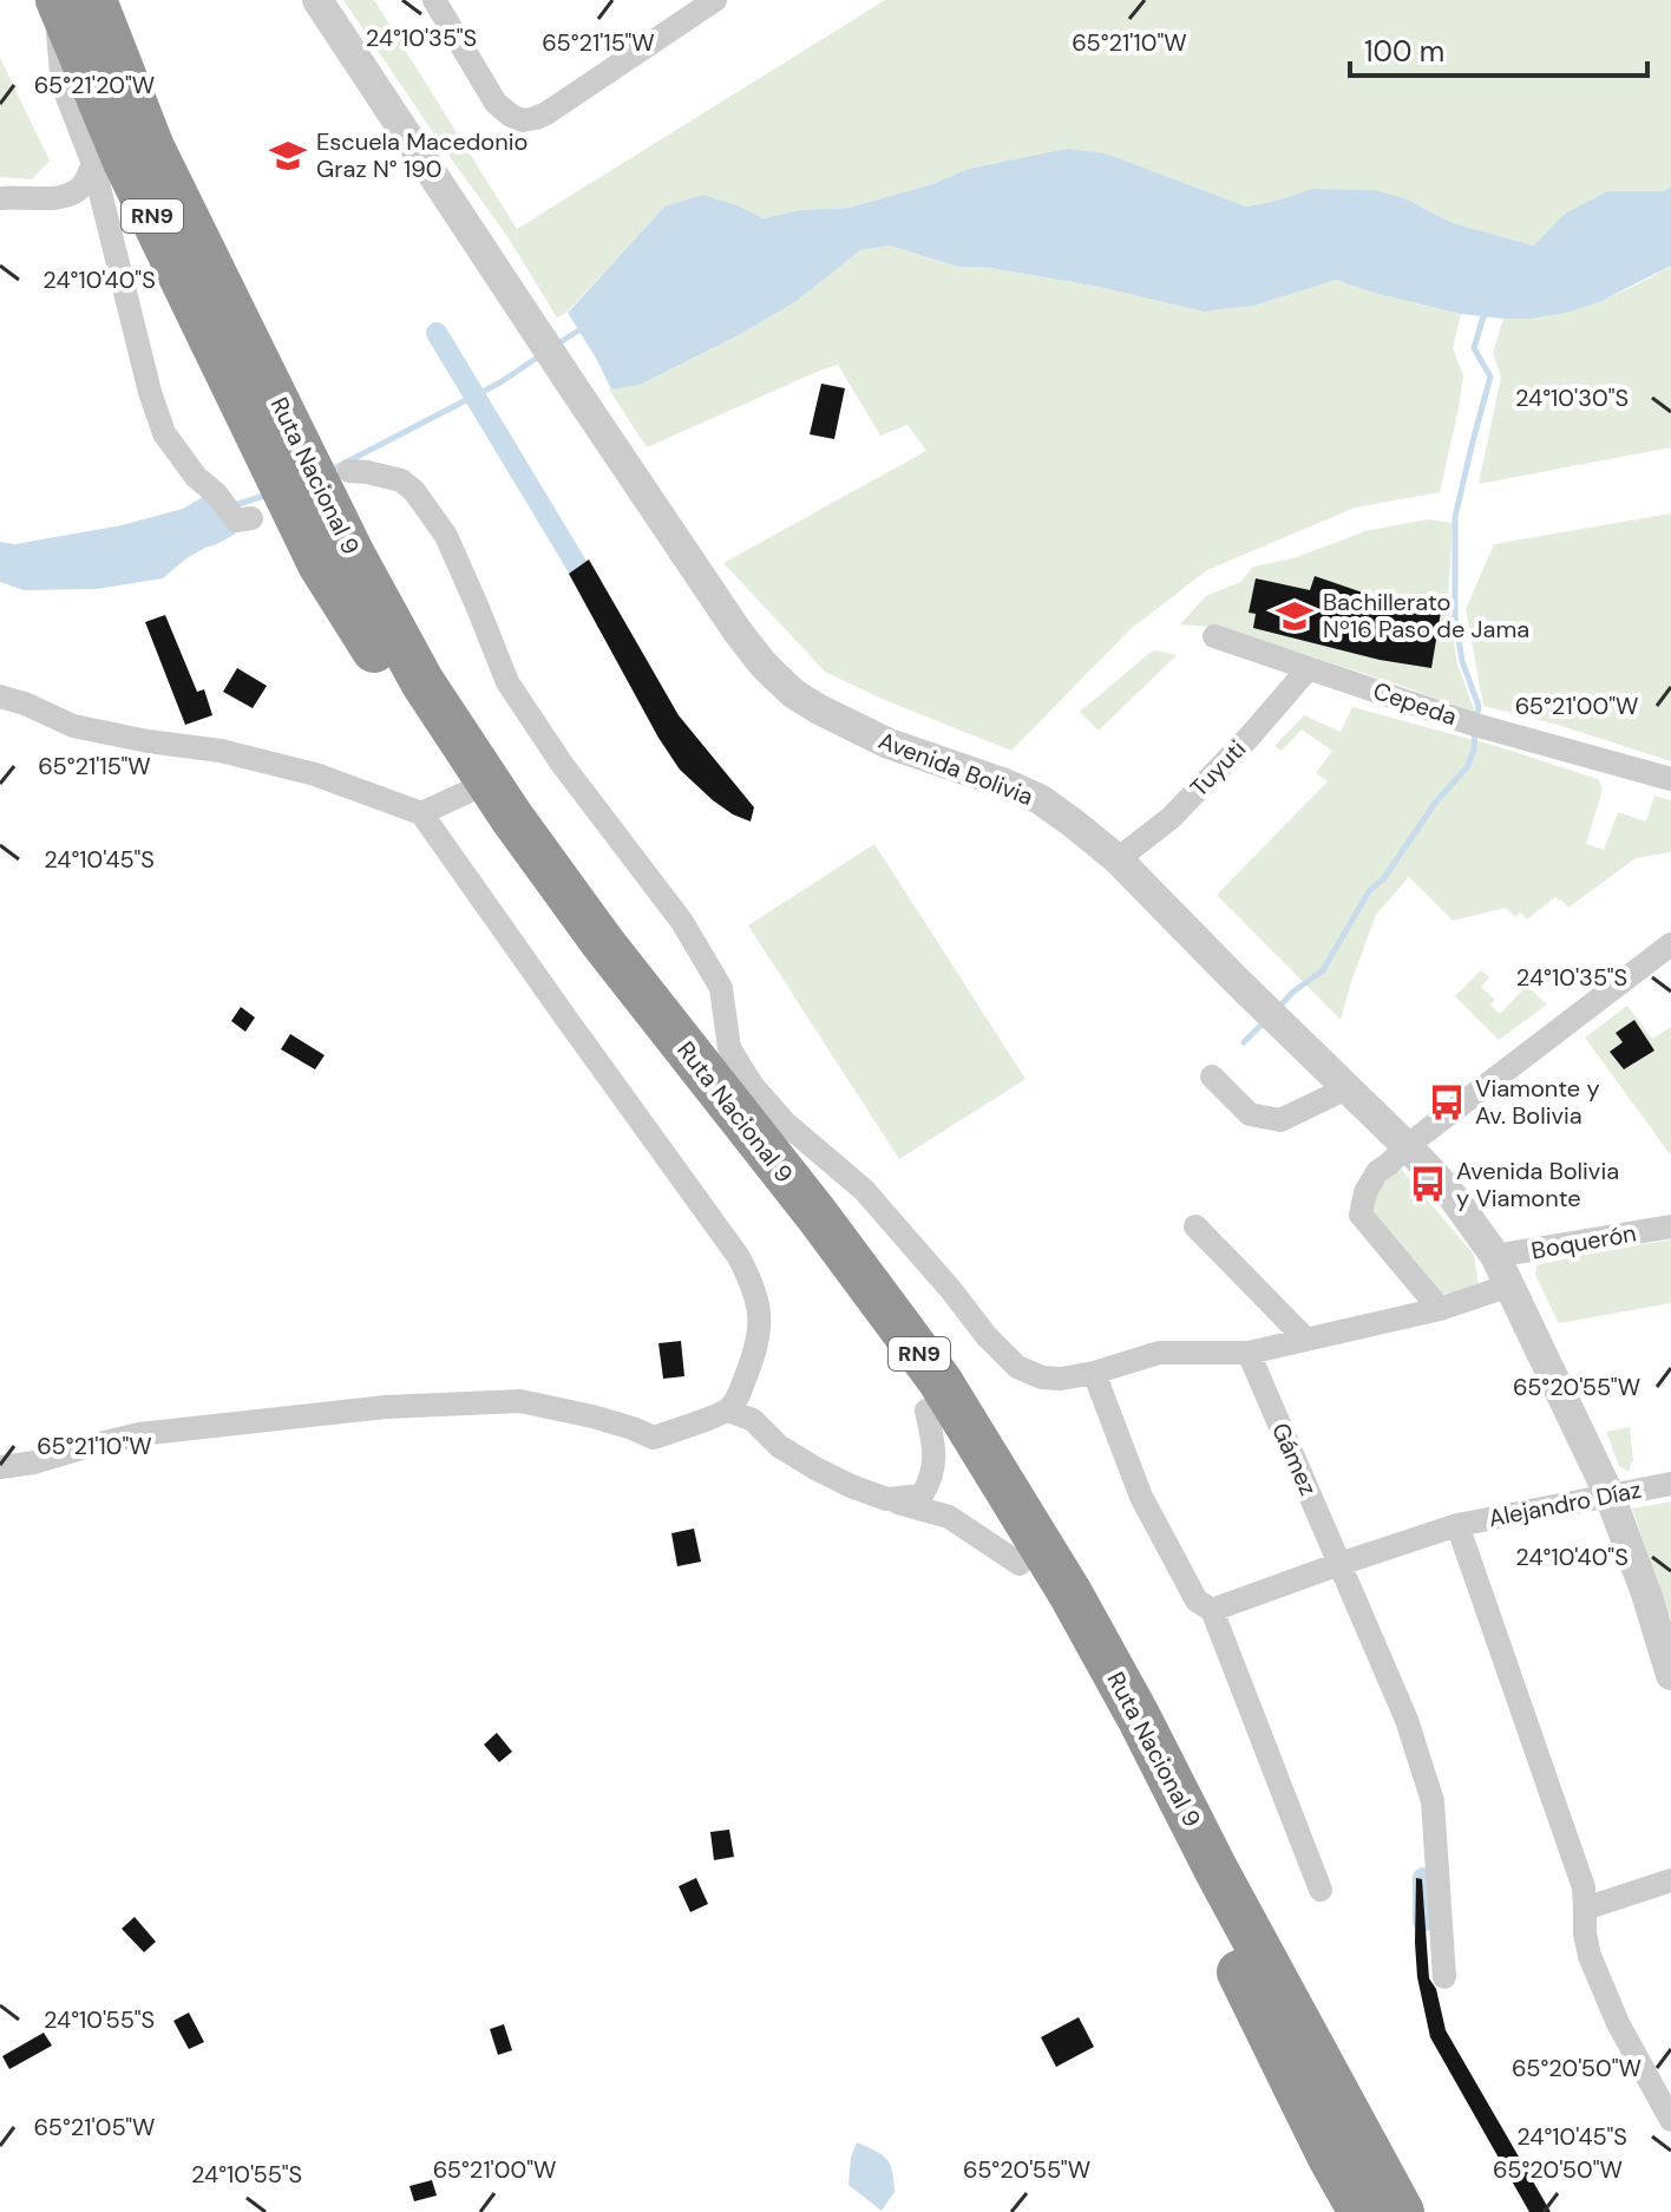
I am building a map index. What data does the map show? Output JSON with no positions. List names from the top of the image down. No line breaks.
{"streets":{"highway":["RN9","Ruta Nacional 9"],"street":["Cepeda","Avenida Bolivia","Tuyuti","Boquerón","Gámez","Alejandro Díaz"]},"crossings":[["Cepeda","Tuyuti"],["Avenida Bolivia","Tuyuti"],["Avenida Bolivia","Boquerón"],["Avenida Bolivia","Alejandro Díaz"],["Gámez","Alejandro Díaz"]],"places":{"school or university":["Escuela Macedonio Graz N° 190","Bachillerato Nº16 Paso de Jama"],"bus stop":["Viamonte y Av. Bolivia","Avenida Bolivia y Viamonte"]},"scale_bar":"100 m","coordinates":["24°10'35\"S","65°21'15\"W","65°21'10\"W","65°21'20\"W","24°10'40\"S","24°10'30\"S","65°21'00\"W","24°10'45\"S","65°20'55\"W","24°10'55\"S","65°20'50\"W","65°21'05\"W"]}
